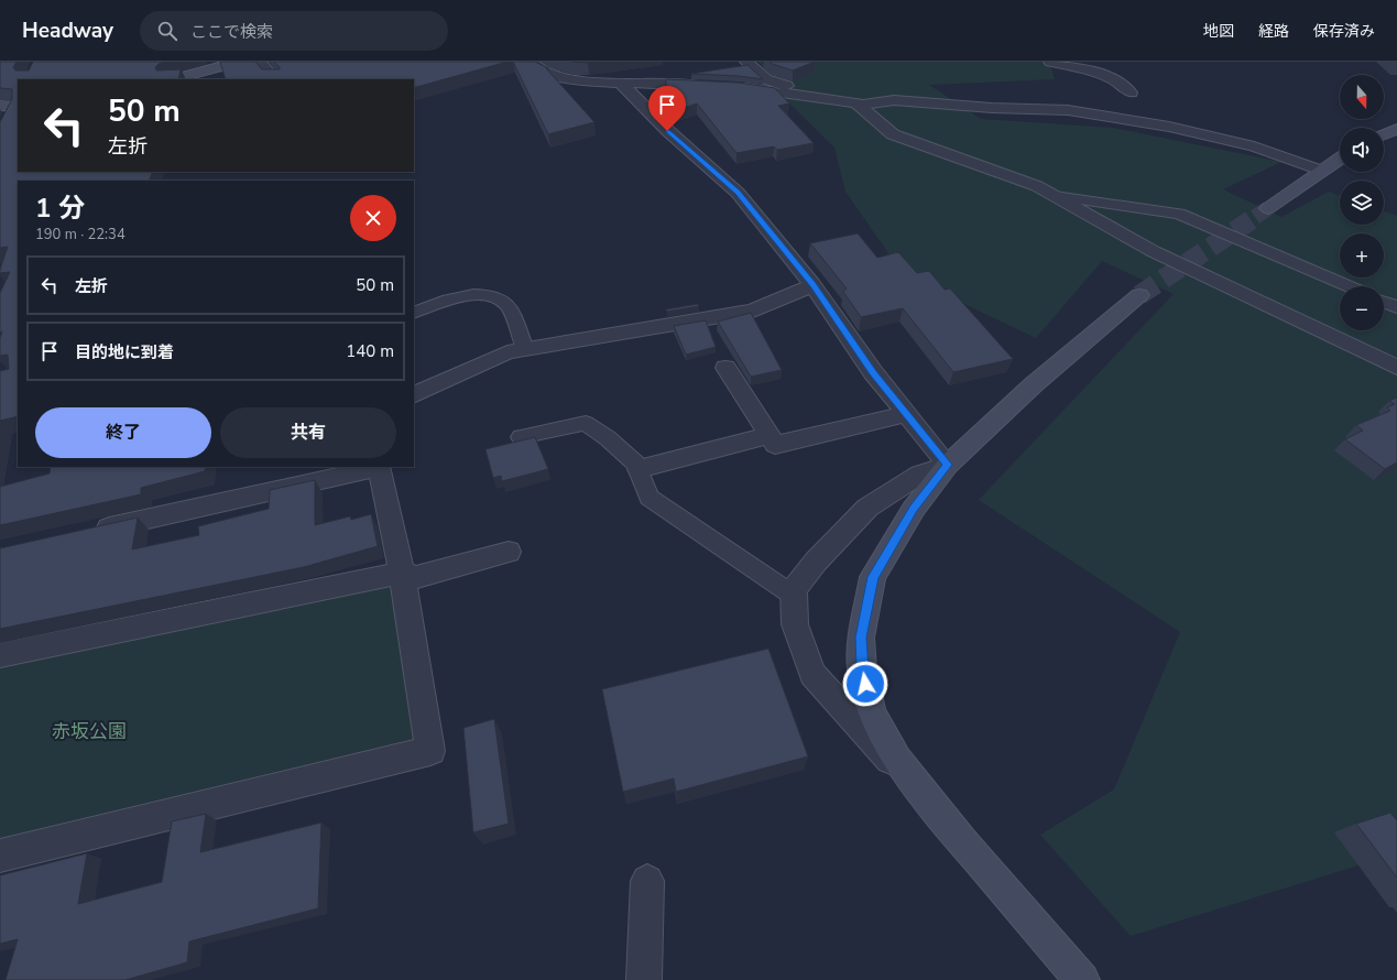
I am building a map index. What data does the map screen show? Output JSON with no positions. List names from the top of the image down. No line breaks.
{"parks":["赤坂公園"],"north":"bottom","page":{"header":"Headway","search":"ここで検索","nav":["地図","経路","保存済み"],"map_buttons":["+","−"],"turn":["50 m","左折"],"heading":["1 分","190 m · 22:34"],"list":[{"name":"左折","value":"50 m"},{"name":"目的地に到着","value":"140 m"}],"buttons":["終了","共有"]}}
